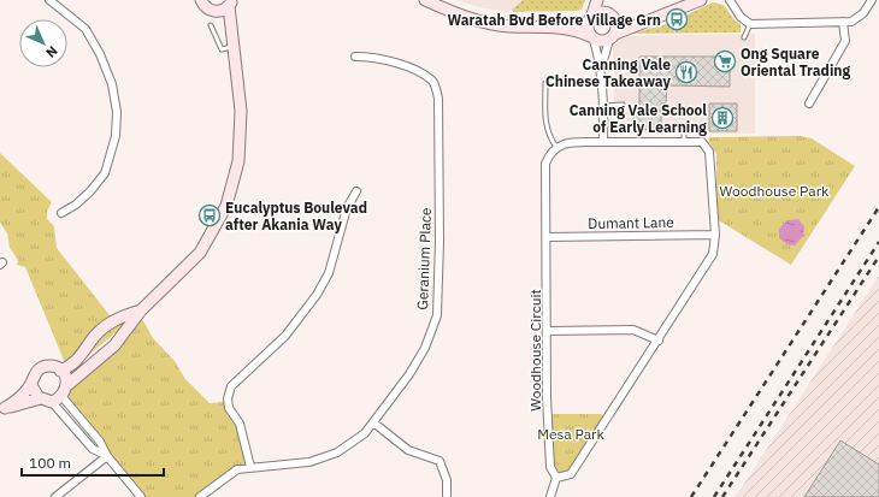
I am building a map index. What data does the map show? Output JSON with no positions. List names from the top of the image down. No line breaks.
{"streets":{"street":["Dumant Lane","Geranium Place","Woodhouse Circuit"]},"crossings":[["Dumant Lane","Woodhouse Circuit"]],"parks":["Woodhouse Park","Mesa Park"],"places":{"bus stop":["Waratah Bvd Before Village Grn","Eucalyptus Boulevad after Akania Way"],"supermarket":["Ong Square Oriental Trading"],"restaurant":["Canning Vale Chinese Takeaway"],"building":["Canning Vale School of Early Learning"]},"scale_bar":"100 m","north":"bottom right"}
